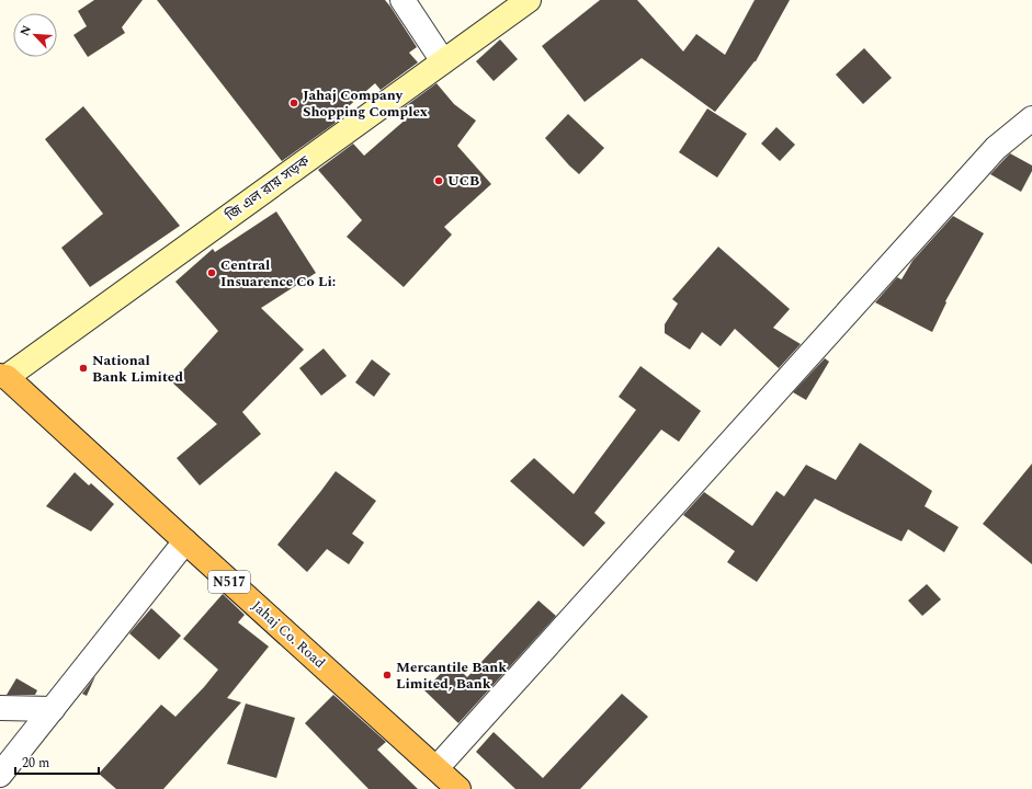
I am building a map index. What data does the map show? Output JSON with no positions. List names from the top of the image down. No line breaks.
{"streets":{"highway":["N517","Jahaj Co. Road"],"main road":["জি এল রায় সড়ক"]},"crossings":[["জি এল রায় সড়ক","Jahaj Co. Road"]],"places":["Jahaj Company Shopping Complex","UCB","Central Insuarence Co Li:","National Bank Limited","Mercantile Bank Limited, Bank"],"scale_bar":"20 m","north":"top left"}
